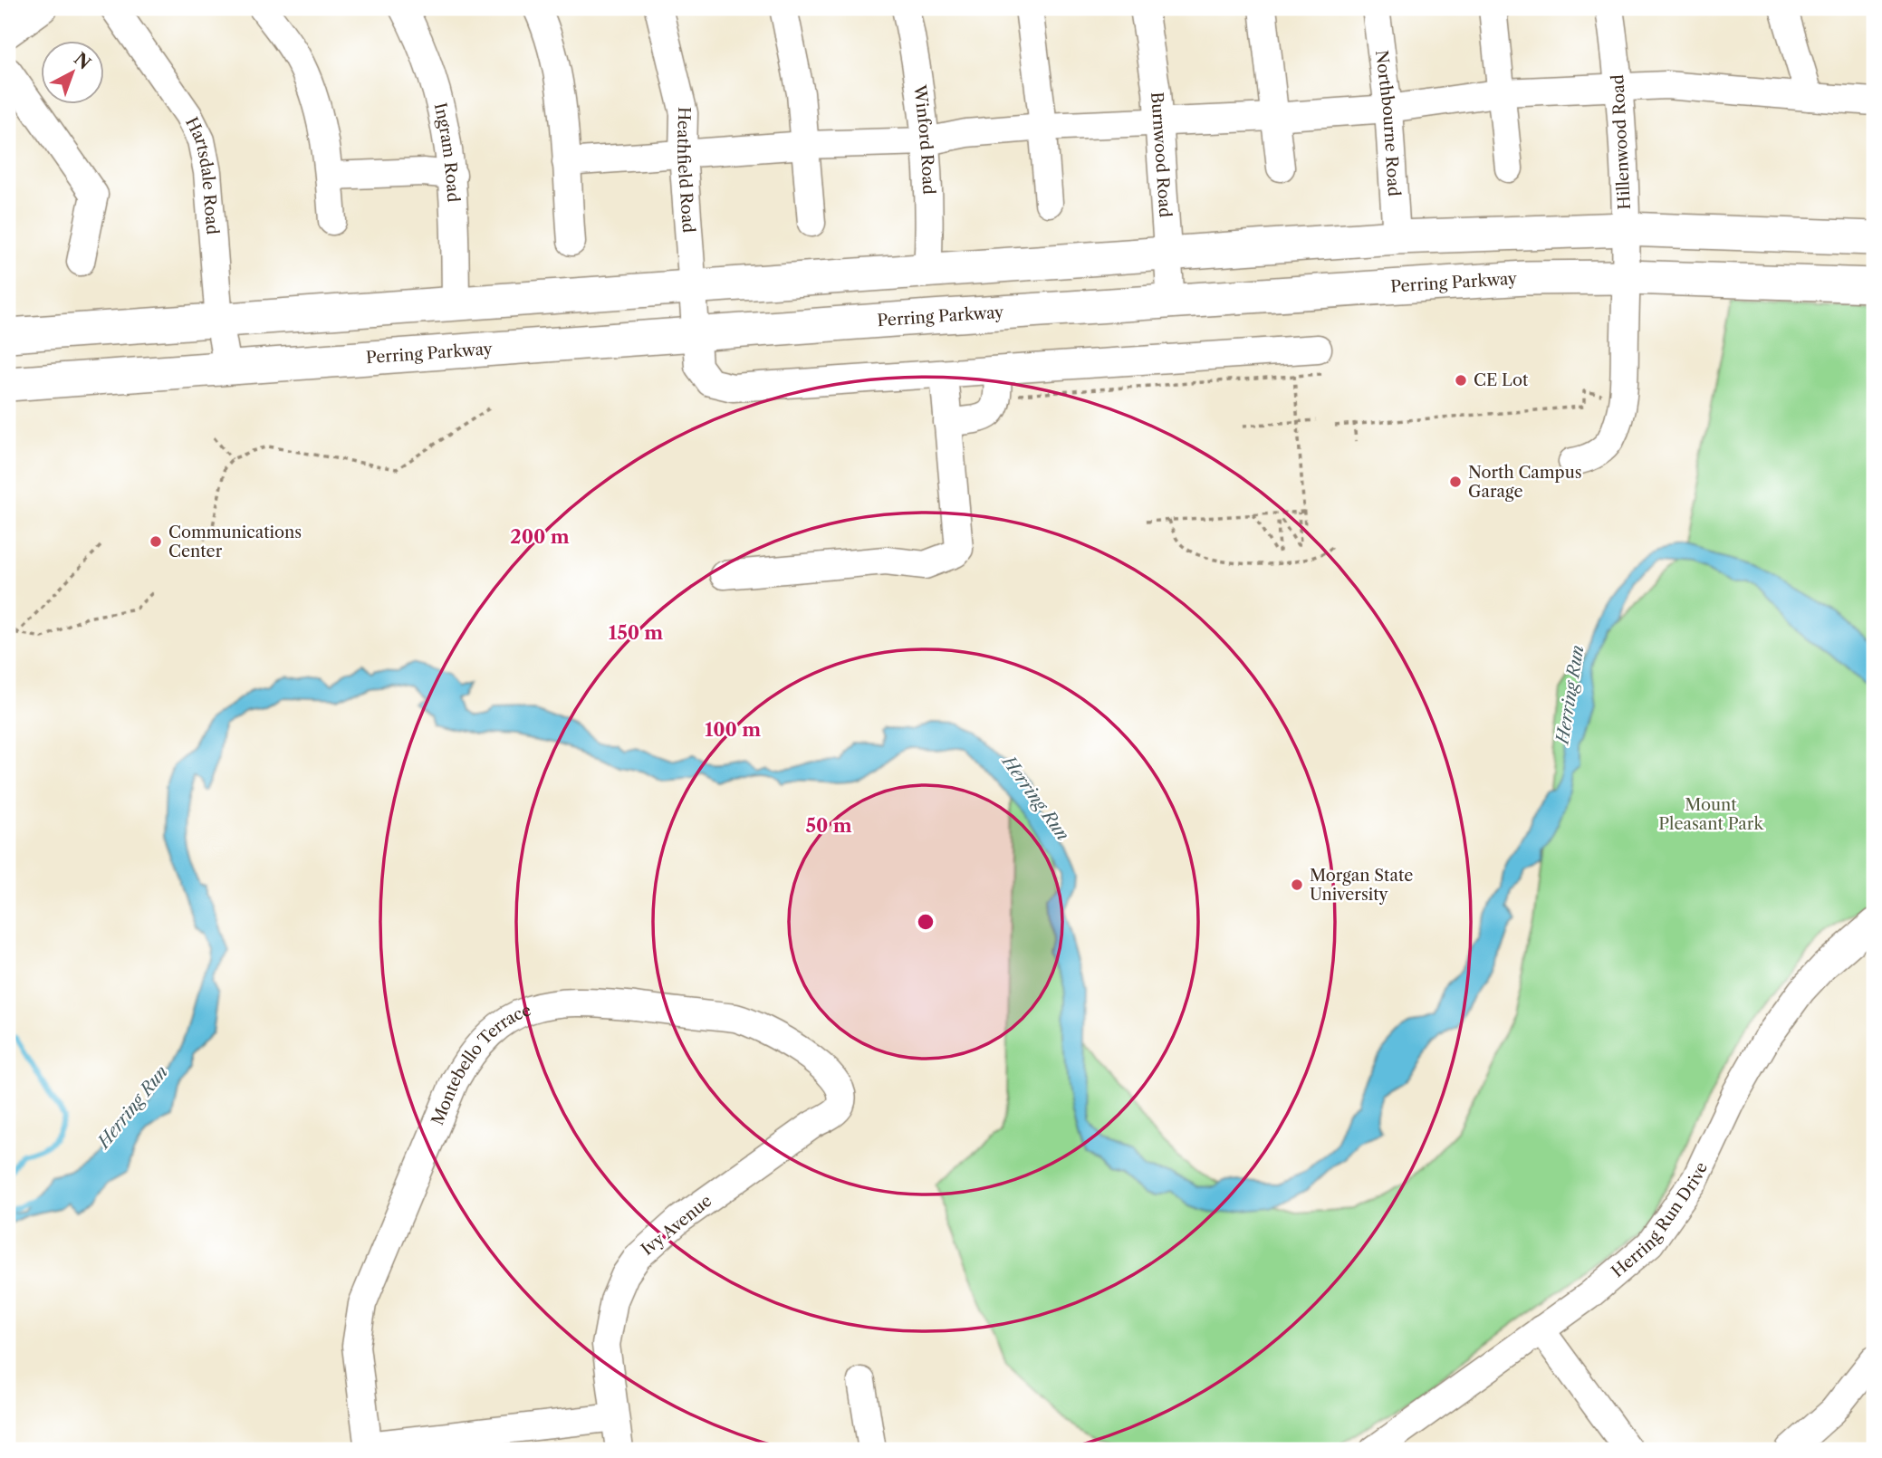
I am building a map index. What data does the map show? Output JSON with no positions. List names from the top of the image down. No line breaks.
{"streets":{"main road":["Perring Parkway"],"street":["Northbourne Road","Winford Road","Hillenwood Road","Ingram Road","Burnwood Road","Heathfield Road","Hartsdale Road","Montebello Terrace","Herring Run Drive","Ivy Avenue"]},"crossings":[["Hillenwood Road","Perring Parkway"],["Burnwood Road","Perring Parkway"],["Heathfield Road","Perring Parkway"],["Hartsdale Road","Perring Parkway"],["Montebello Terrace","Ivy Avenue"]],"water":["Herring Run"],"parks":["Mount Pleasant Park"],"places":["CE Lot","North Campus Garage","Communications Center","Morgan State University"],"north":"top right","rings":["200 m","150 m","100 m","50 m"]}
